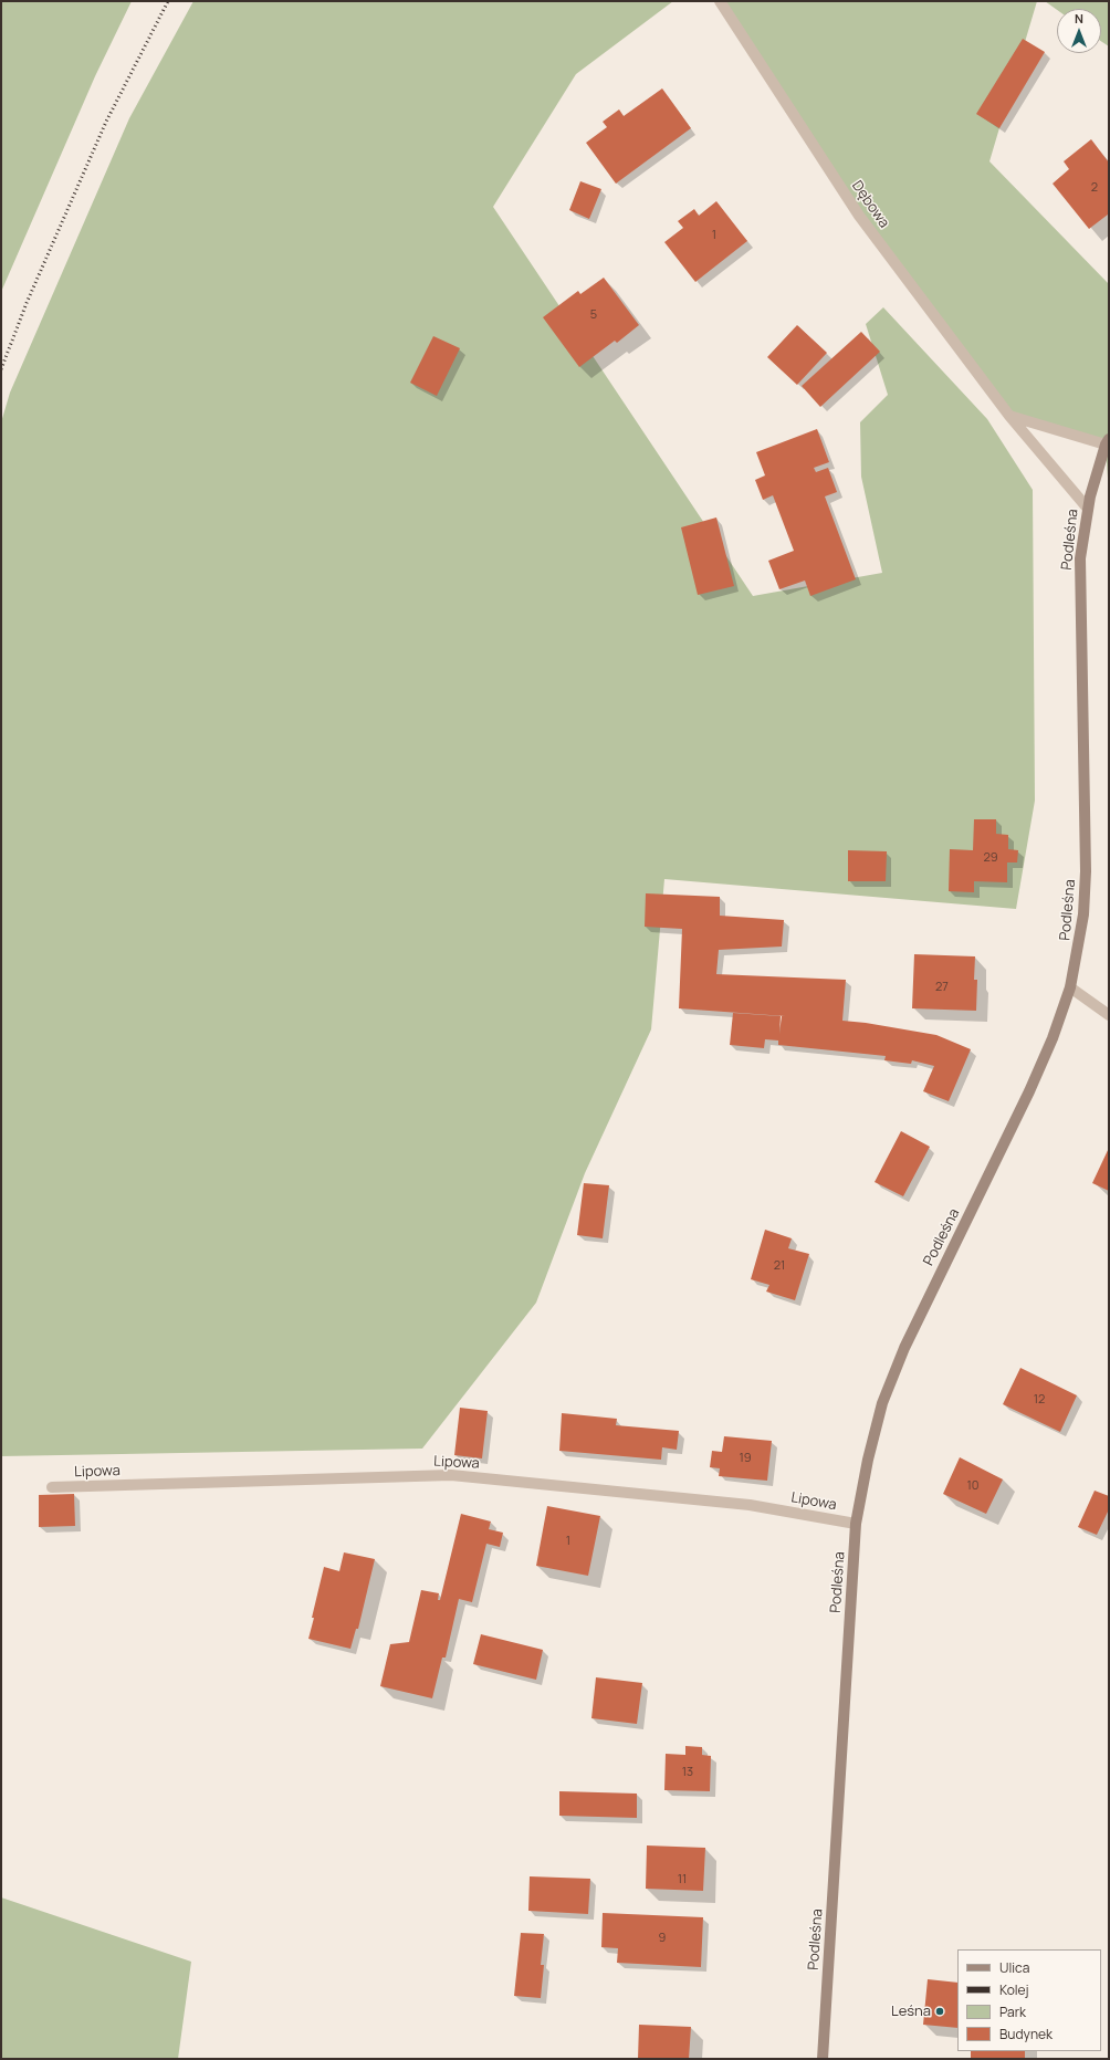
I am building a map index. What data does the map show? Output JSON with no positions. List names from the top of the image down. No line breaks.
{"streets":{"street":["Dębowa","Podleśna","Lipowa"]},"crossings":[["Dębowa","Podleśna"],["Podleśna","Lipowa"]],"places":["Leśna"],"house_numbers":["2","1","5","29","27","21","12","19","10","1","13","11","9"],"legend":["Ulica","Kolej","Park","Budynek"],"north":"top"}
